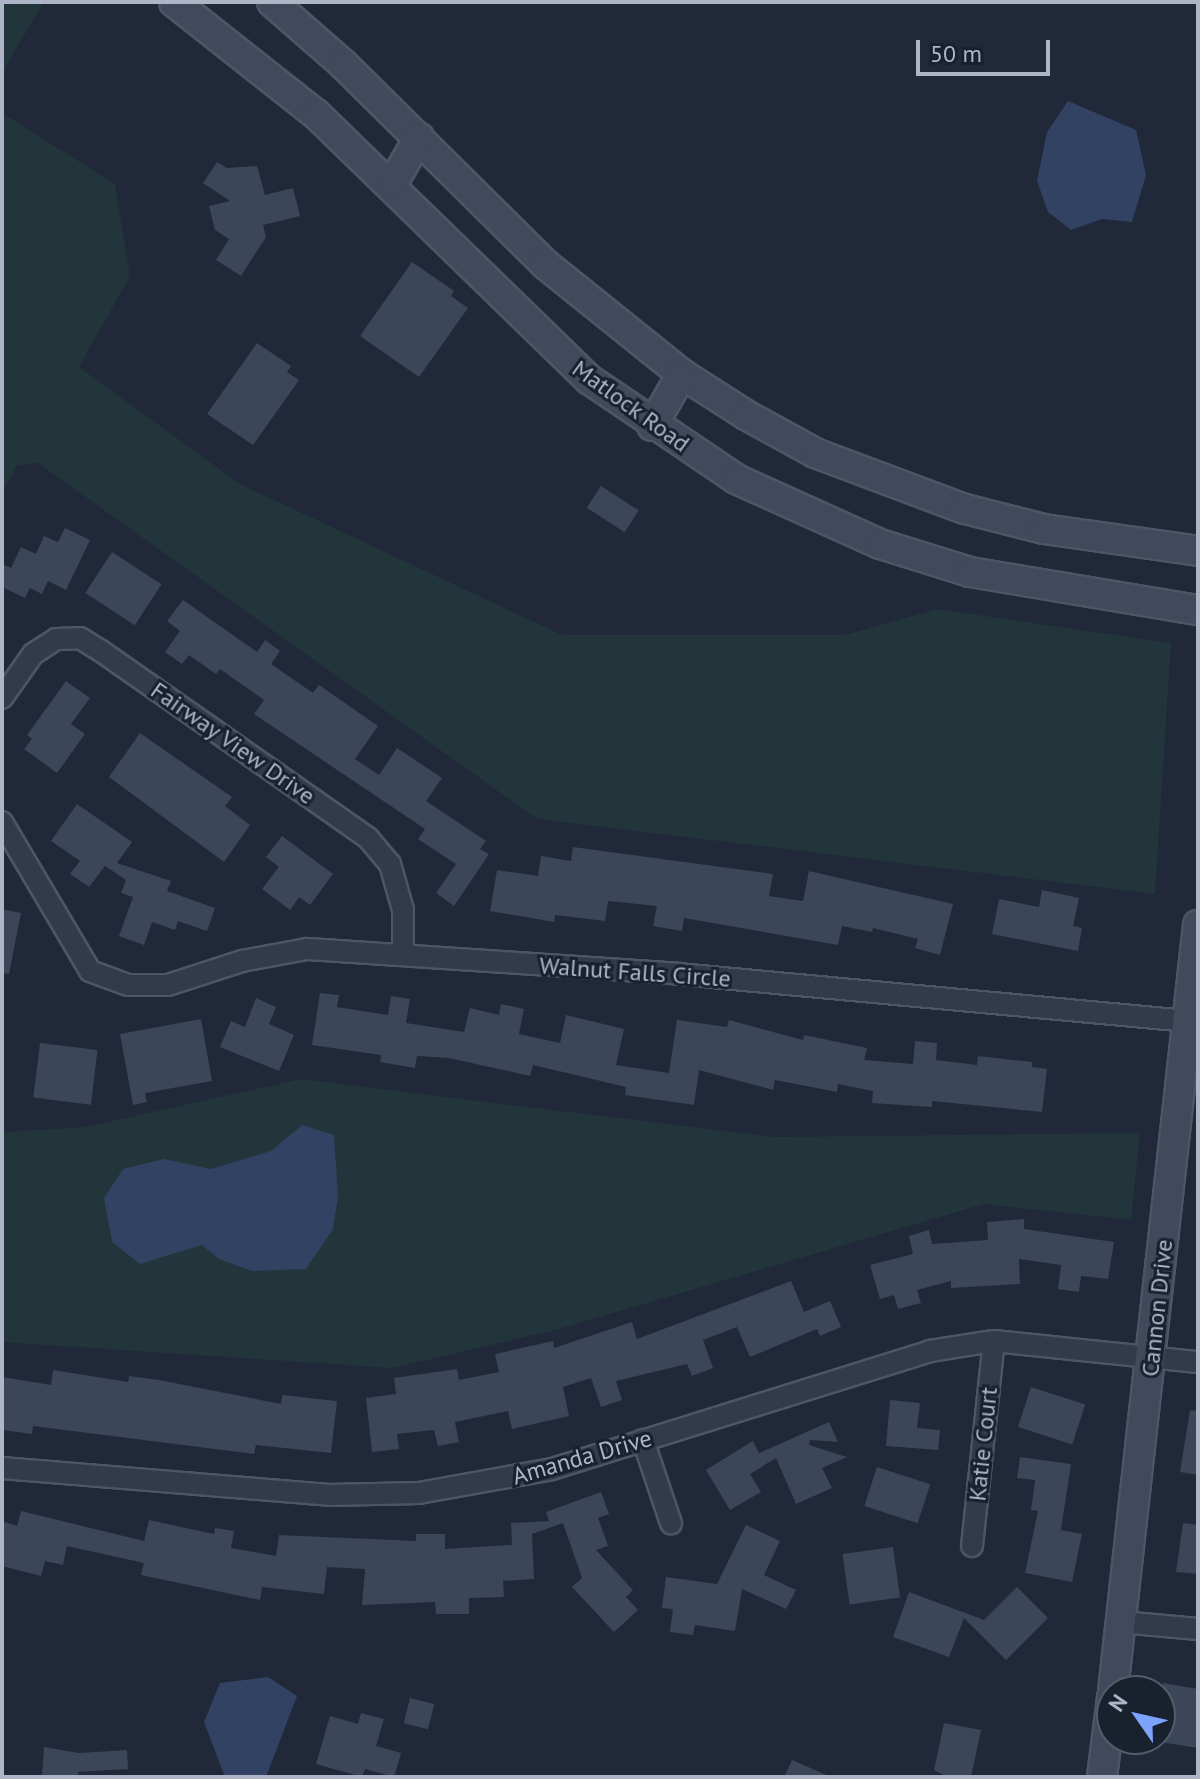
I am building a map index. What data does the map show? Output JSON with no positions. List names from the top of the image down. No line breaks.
{"streets":{"main road":["Matlock Road","Cannon Drive"],"street":["Fairway View Drive","Walnut Falls Circle","Katie Court","Amanda Drive"]},"crossings":[["Fairway View Drive","Walnut Falls Circle"],["Walnut Falls Circle","Cannon Drive"],["Cannon Drive","Amanda Drive"],["Katie Court","Amanda Drive"]],"scale_bar":"50 m","north":"top left"}
